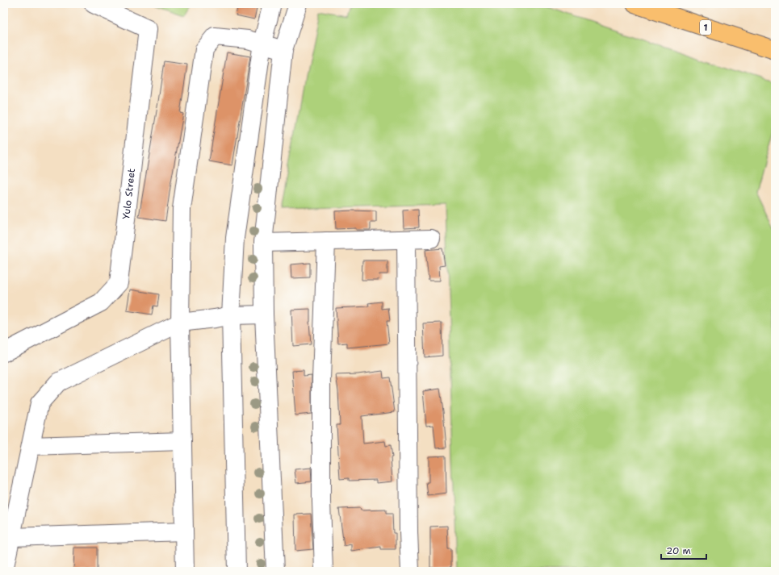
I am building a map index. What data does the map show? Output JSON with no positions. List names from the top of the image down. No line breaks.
{"streets":{"highway":["1"],"street":["Yulo Street"]},"scale_bar":"20 m"}
